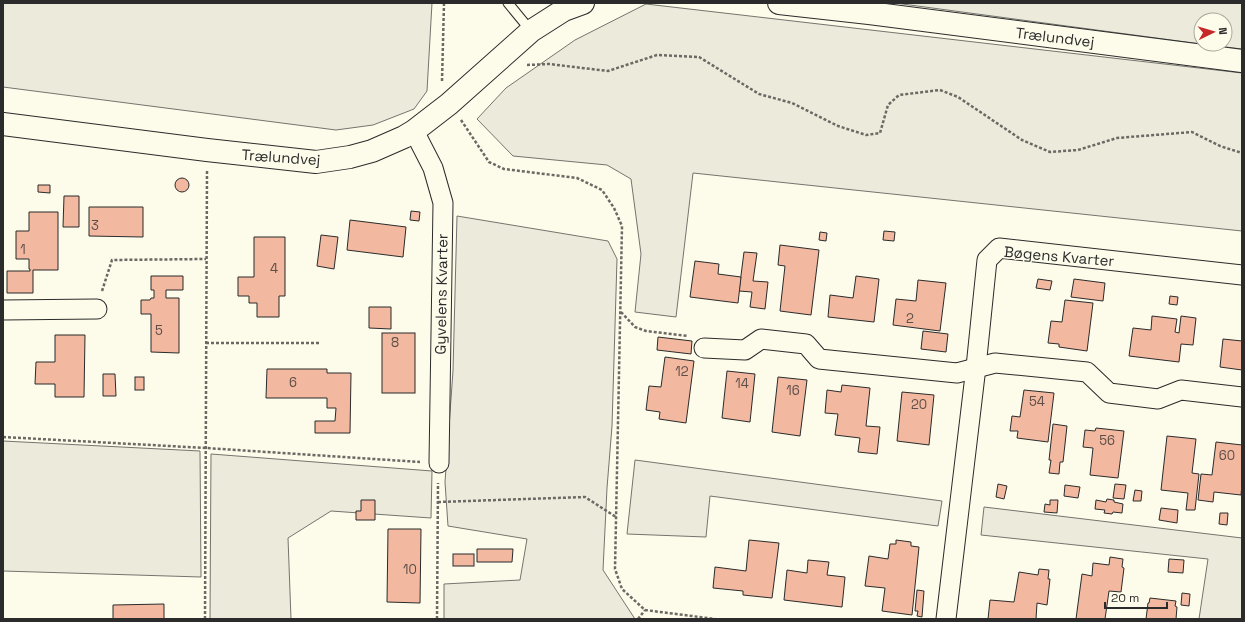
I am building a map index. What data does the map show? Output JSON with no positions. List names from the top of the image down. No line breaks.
{"streets":{"street":["Trælundvej","Bøgens Kvarter","Gyvelens Kvarter"]},"crossings":[["Trælundvej","Gyvelens Kvarter"]],"house_numbers":["3","1","4","2","5","8","12","6","14","16","54","20","56","60","10"],"scale_bar":"20 m","north":"right"}
